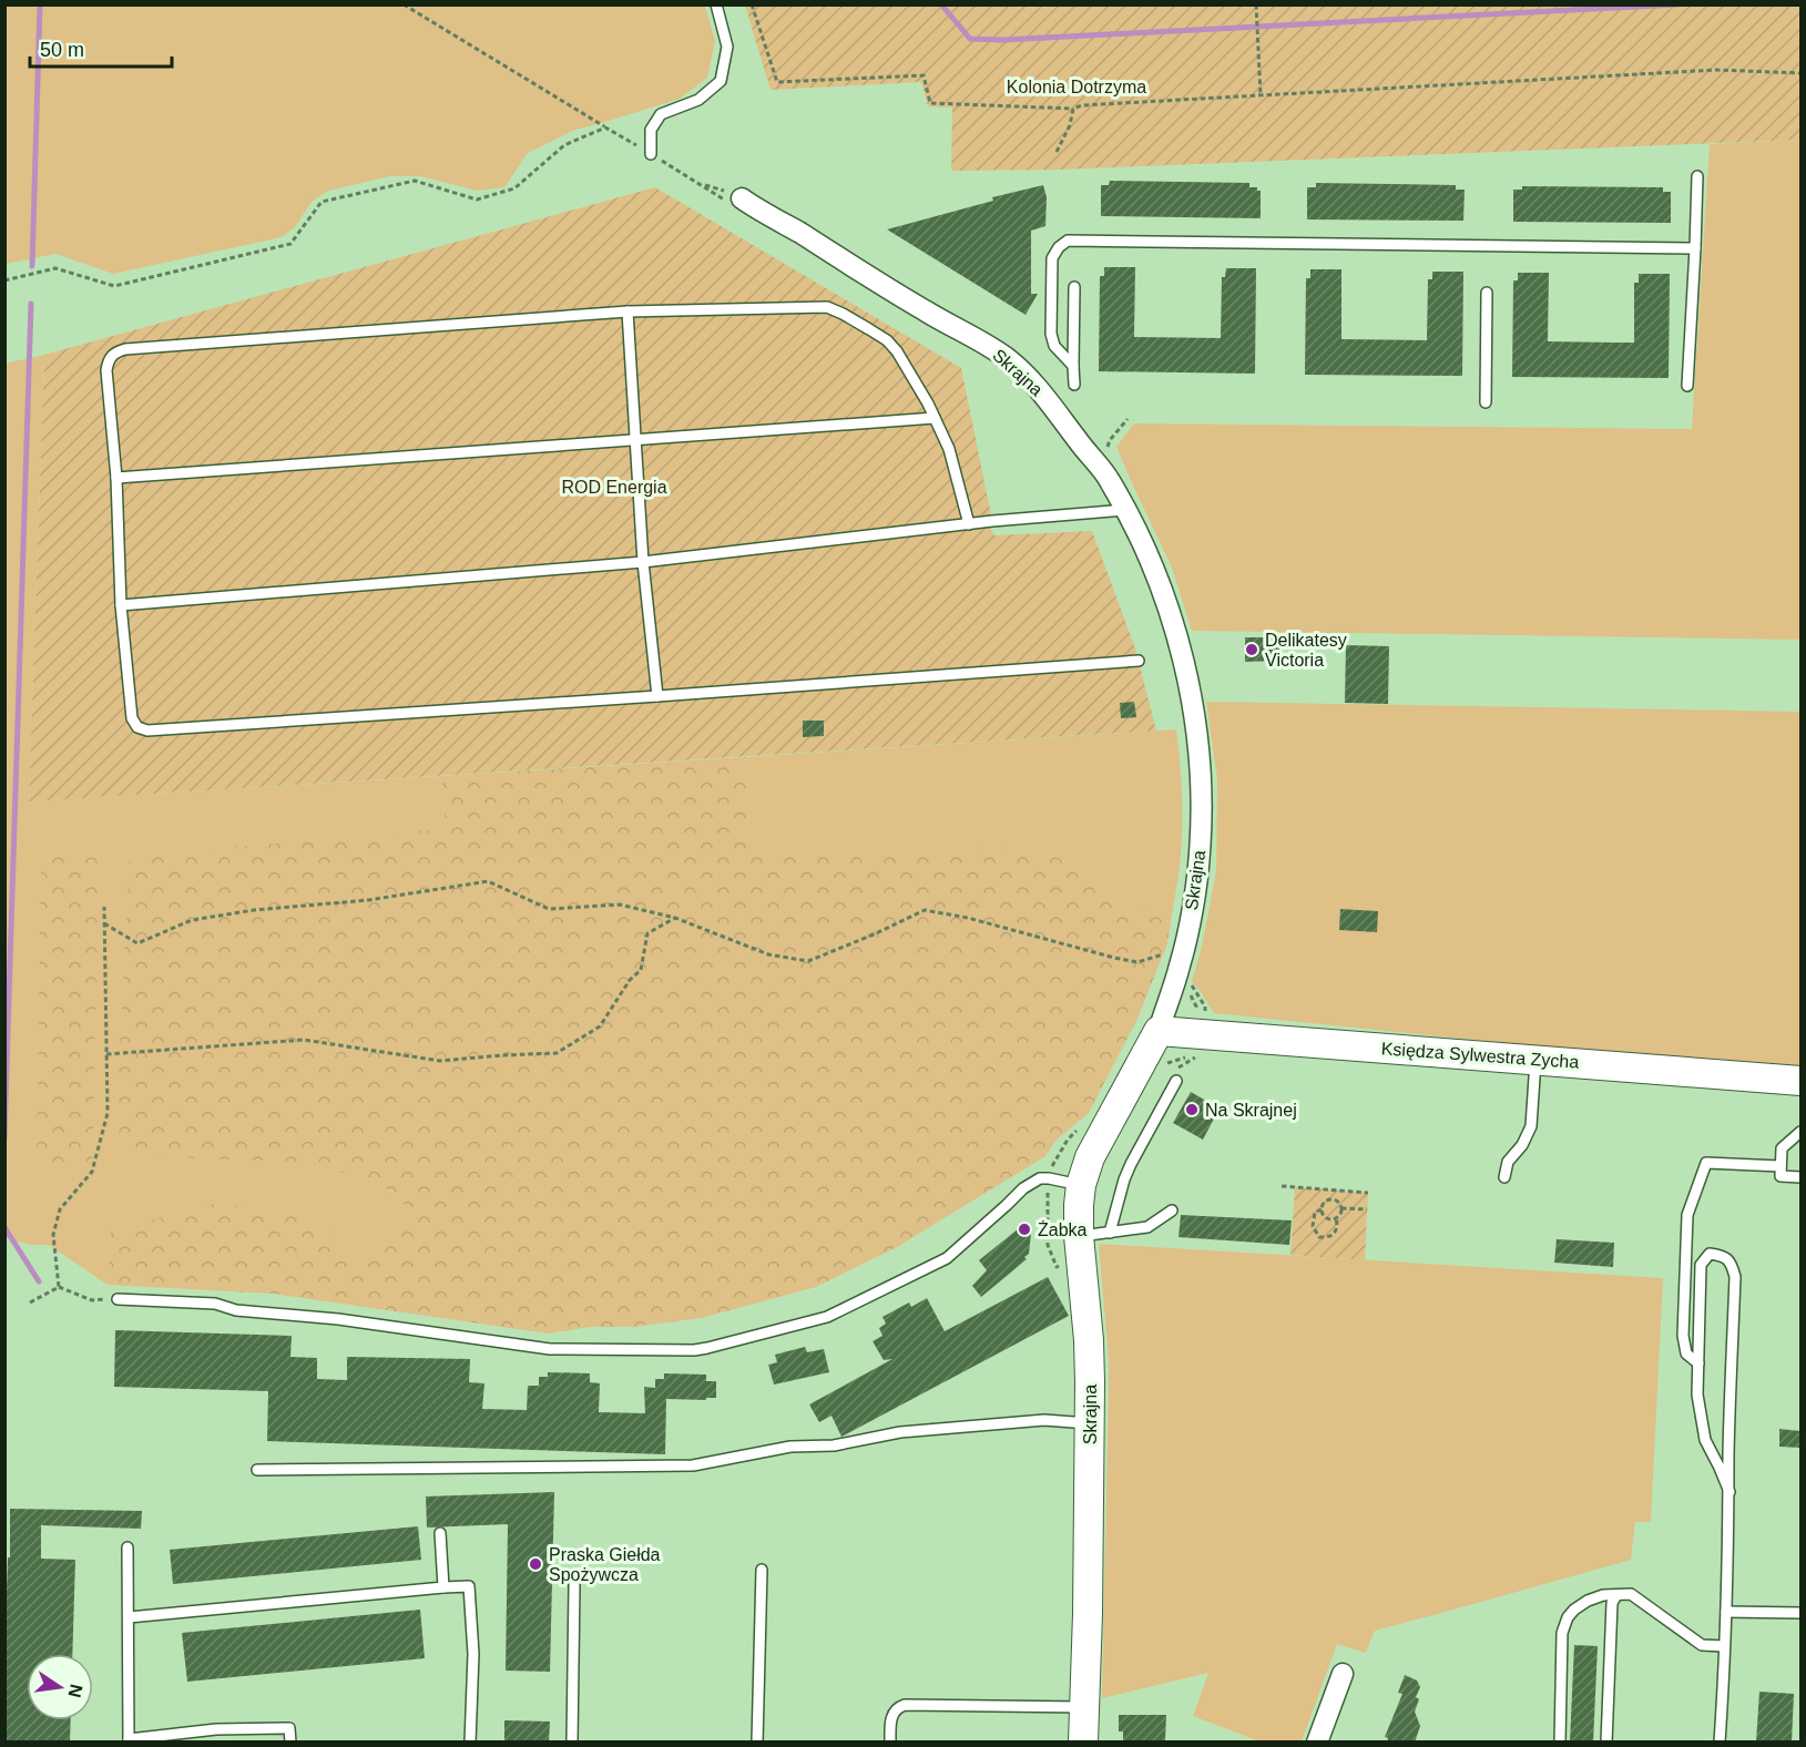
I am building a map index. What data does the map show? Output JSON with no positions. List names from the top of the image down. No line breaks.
{"streets":{"street":["Skrajna","Księdza Sylwestra Zycha"]},"crossings":[["Skrajna","Księdza Sylwestra Zycha"]],"parks":["Kolonia Dotrzyma","ROD Energia"],"places":["Delikatesy Victoria","Na Skrajnej","Żabka","Praska Giełda Spożywcza"],"scale_bar":"50 m","north":"right"}
